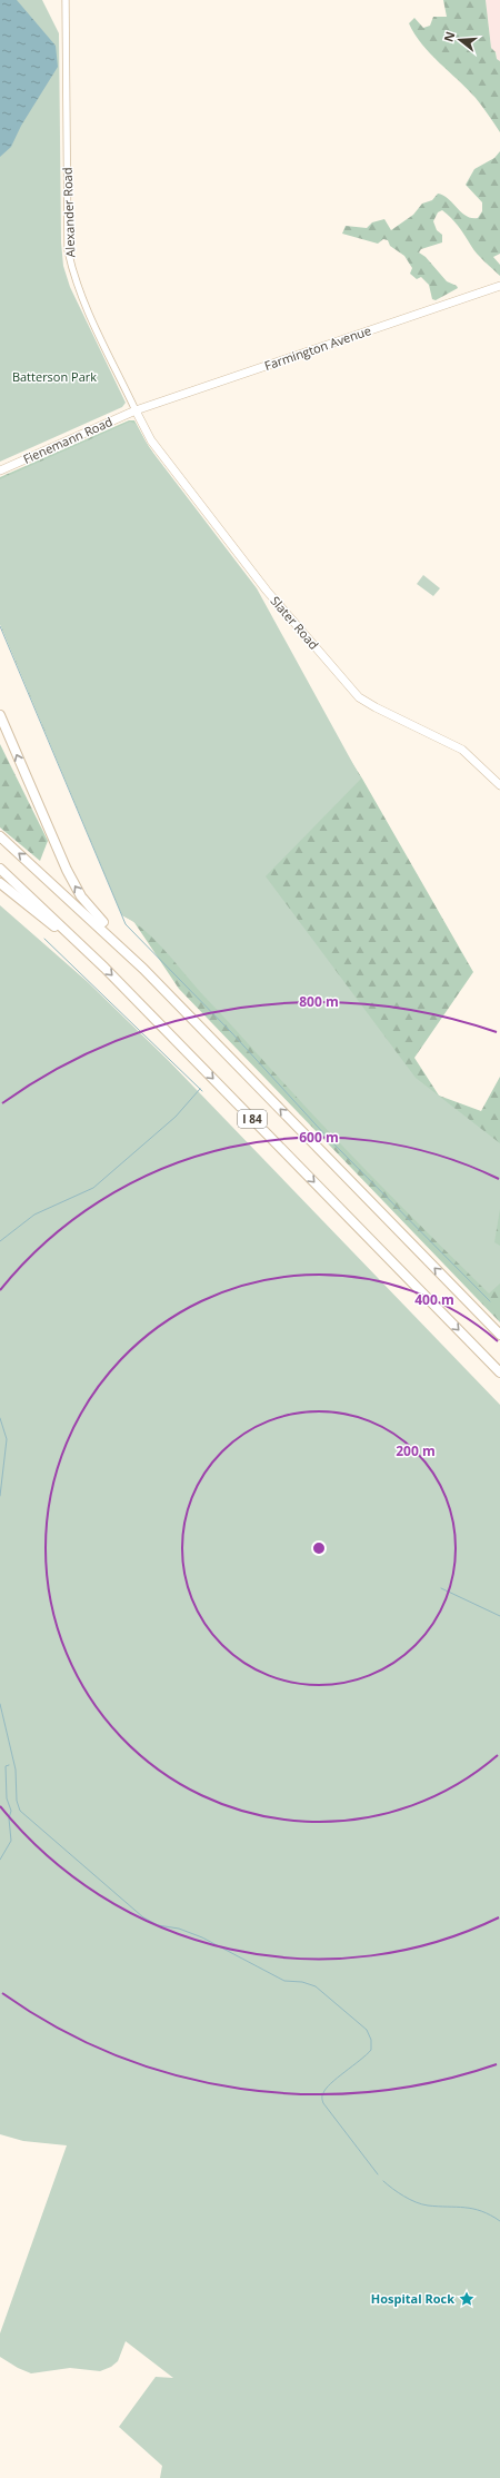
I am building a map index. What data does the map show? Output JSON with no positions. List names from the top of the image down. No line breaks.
{"streets":{"highway":["I 84"],"main road":["Farmington Avenue","Fienemann Road","Slater Road"],"street":["Alexander Road"]},"crossings":[["Alexander Road","Farmington Avenue"],["Alexander Road","Fienemann Road"],["Alexander Road","Slater Road"],["Farmington Avenue","Fienemann Road"],["Farmington Avenue","Slater Road"],["Fienemann Road","Slater Road"]],"parks":["Batterson Park"],"places":{"place":["Hospital Rock"]},"north":"left","rings":["800 m","600 m","400 m","200 m"]}
